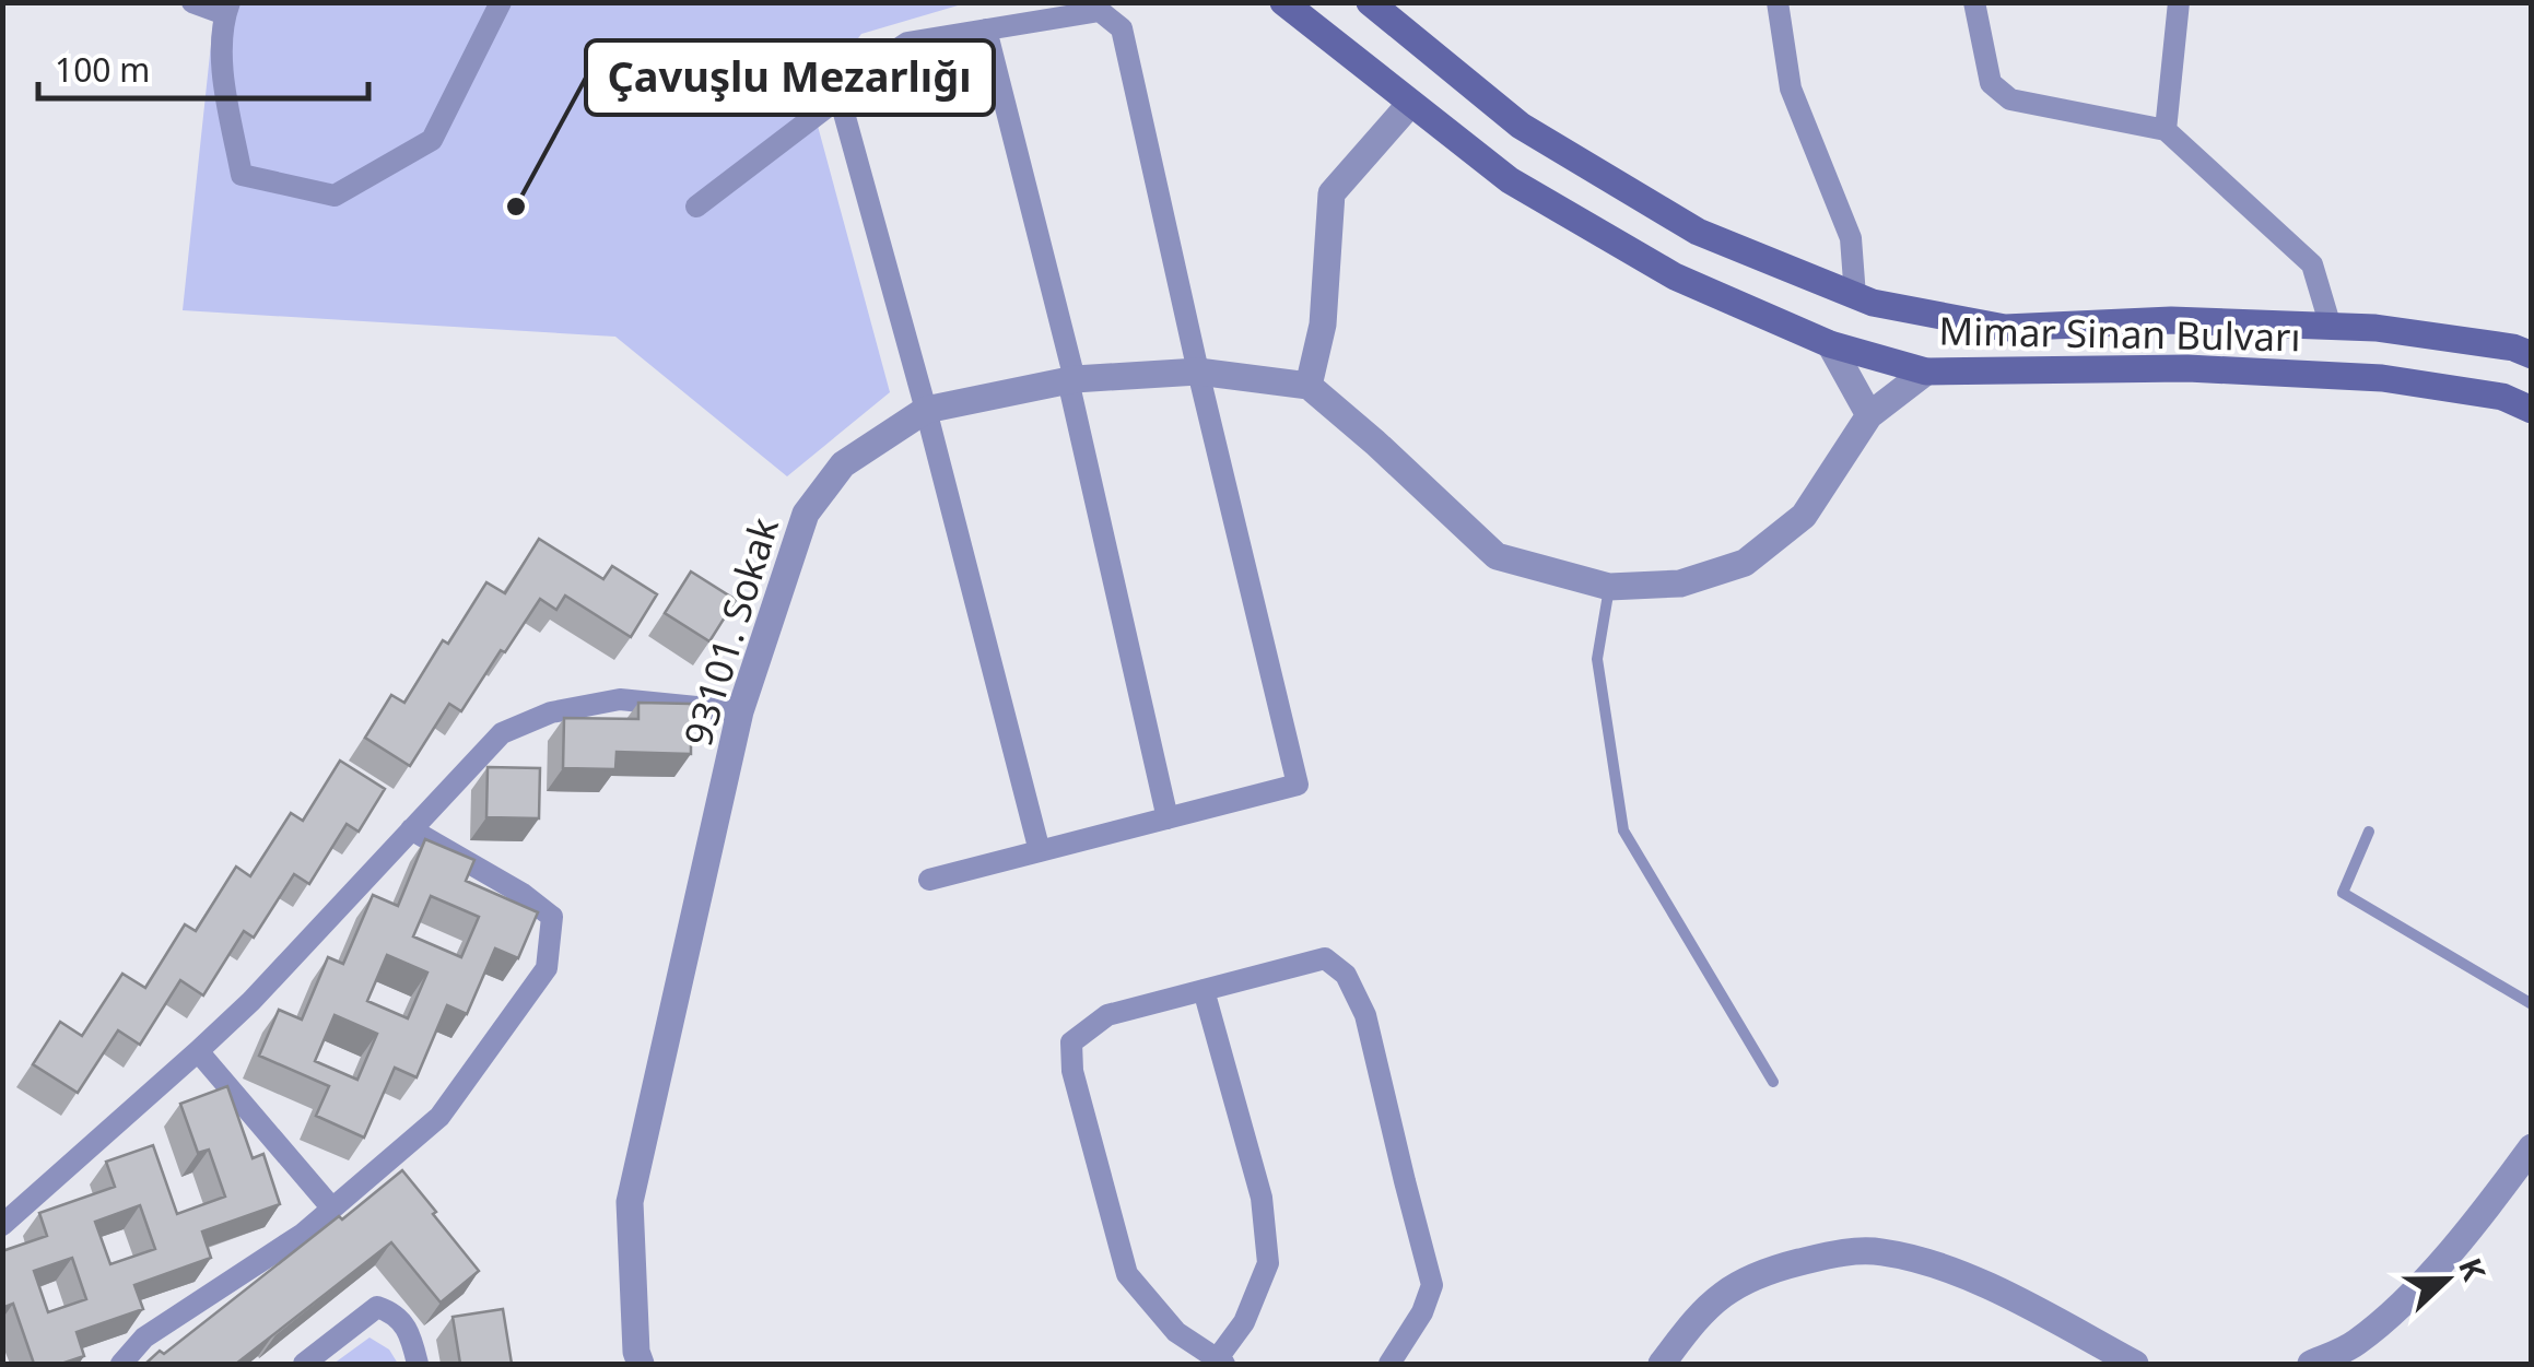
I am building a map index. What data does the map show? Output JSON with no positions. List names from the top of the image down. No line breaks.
{"streets":{"main road":["Mimar Sinan Bulvarı"],"street":["93101. Sokak"]},"places":["Çavuşlu Mezarlığı"],"scale_bar":"100 m","north":"right"}
